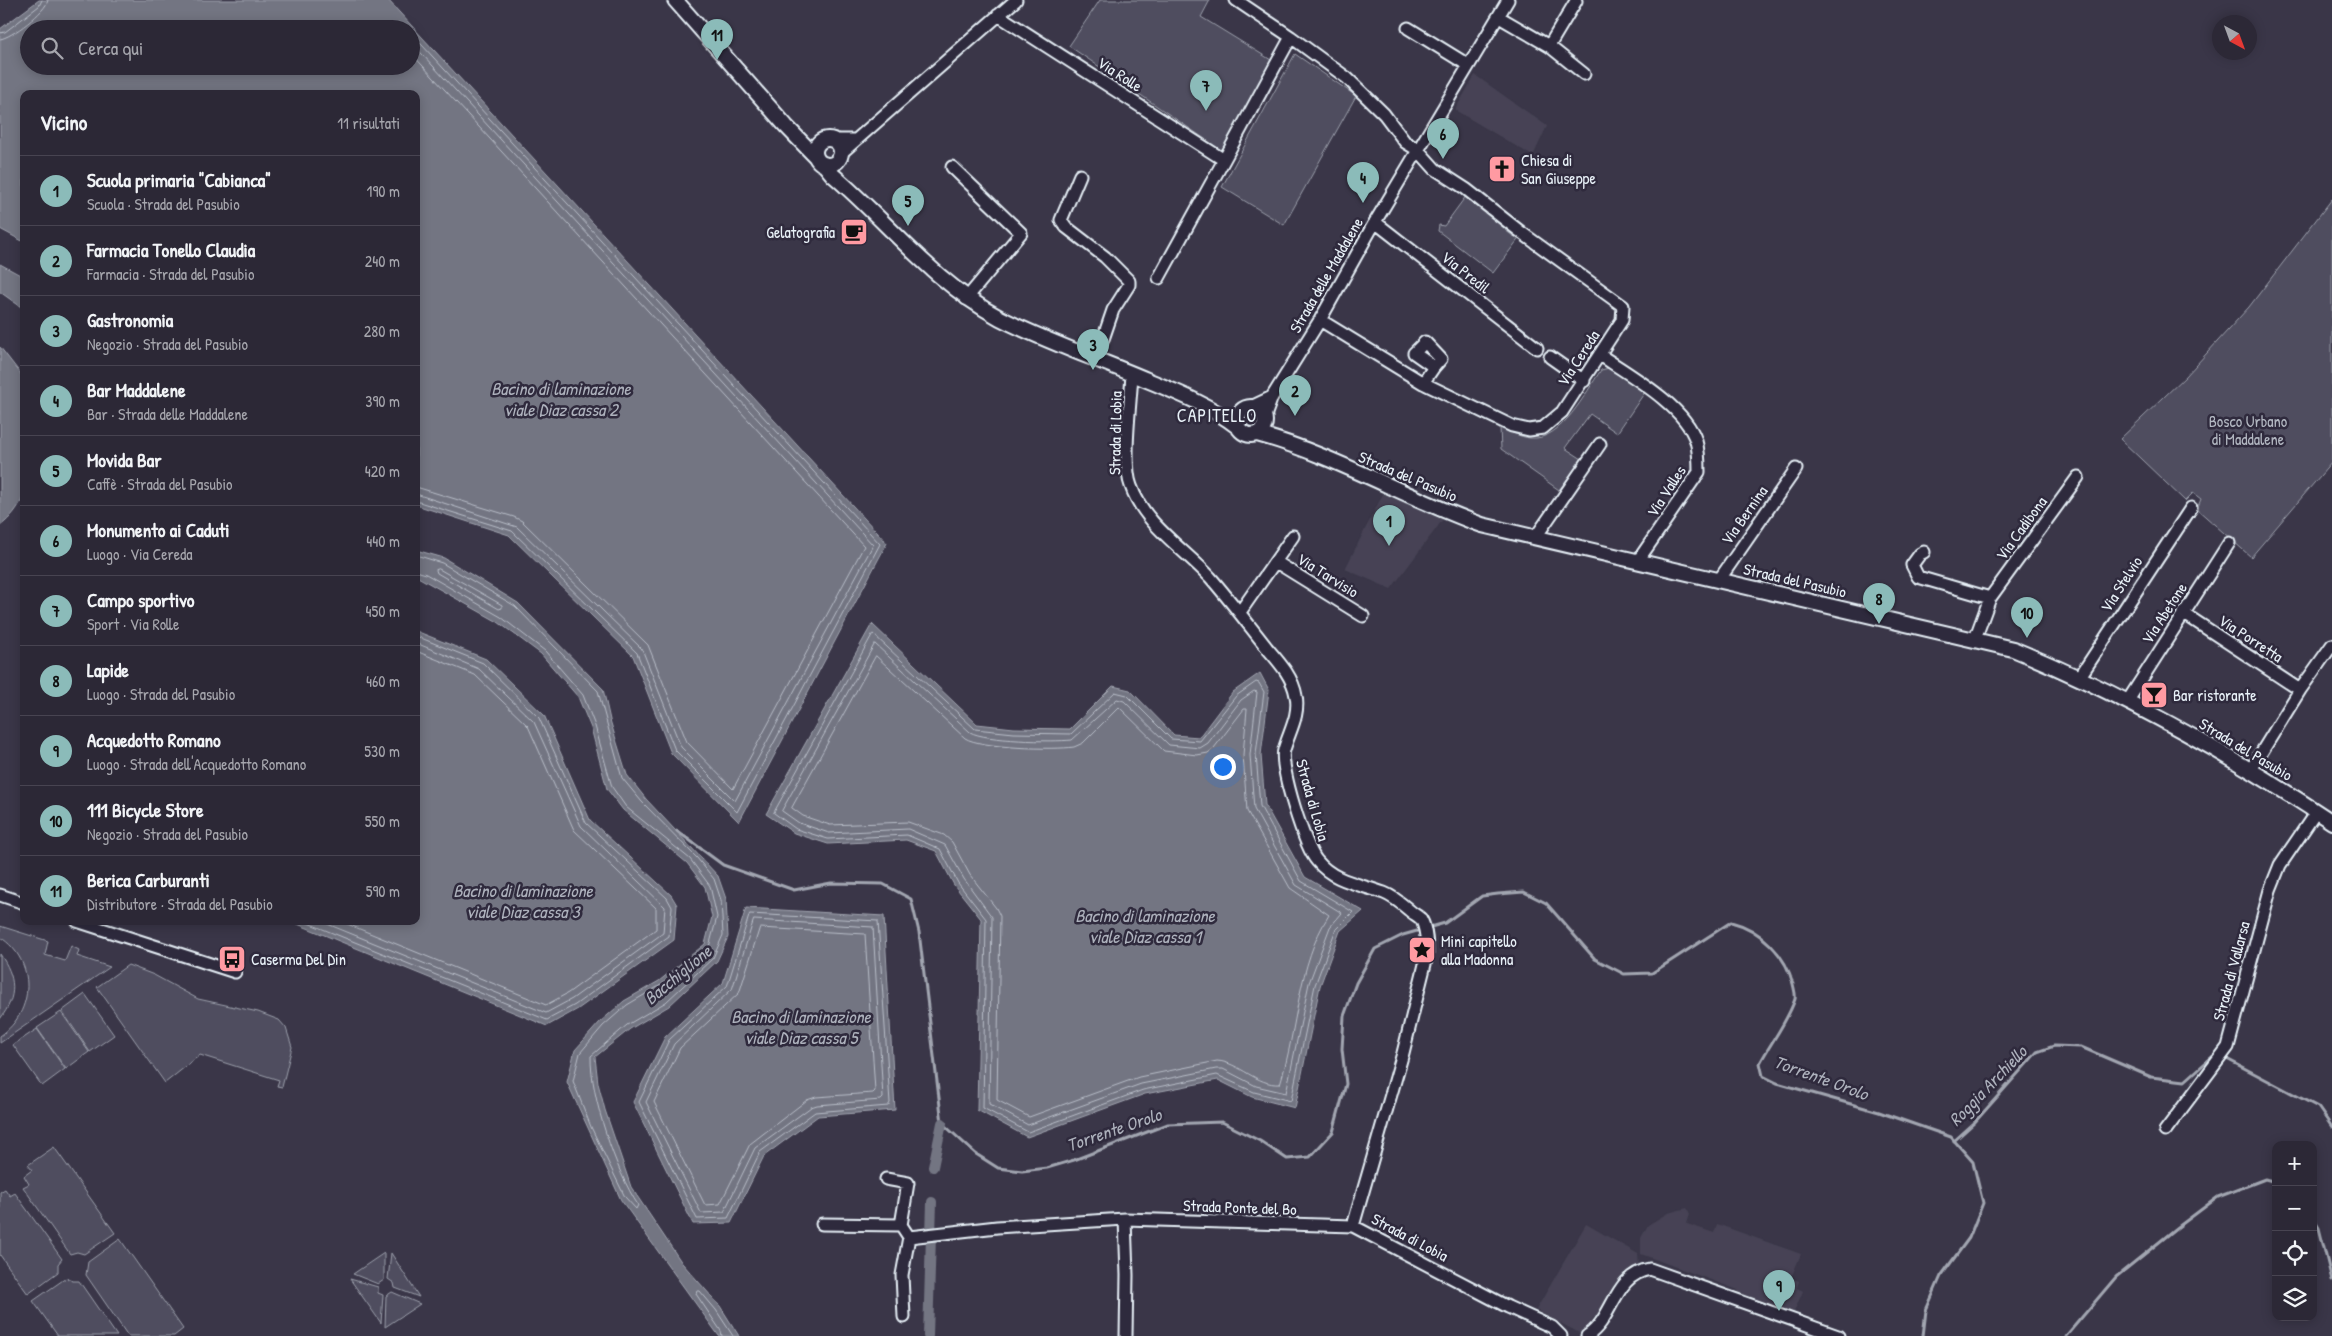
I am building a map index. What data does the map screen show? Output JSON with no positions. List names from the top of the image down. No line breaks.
{"streets":{"main road":["Strada del Pasubio"],"street":["Via Rolle","Via Predil","Strada delle Maddalene","Via Cereda","Strada di Lobia","Via Valles","Via Bernina","Via Cadibona","Via Tarvisio","Via Stelvio","Via Abetone","Via Porretta","Strada di Vallarsa","Strada Ponte del Bo"]},"crossings":[["Via Predil","Strada delle Maddalene"],["Strada delle Maddalene","Via Cereda"],["Strada delle Maddalene","Strada del Pasubio"],["Via Cereda","Via Valles"],["Strada di Lobia","Via Tarvisio"],["Strada di Lobia","Strada Ponte del Bo"],["Strada del Pasubio","Via Valles"],["Strada del Pasubio","Via Bernina"],["Strada del Pasubio","Via Cadibona"],["Strada del Pasubio","Via Stelvio"],["Strada del Pasubio","Via Abetone"],["Strada del Pasubio","Strada di Vallarsa"],["Via Abetone","Via Porretta"]],"districts":["CAPITELLO"],"water":["Bacino di laminazione viale Diaz cassa 2","Bacino di laminazione viale Diaz cassa 3","Bacino di laminazione viale Diaz cassa 1","Bacchiglione","Bacino di laminazione viale Diaz cassa 5","Torrente Orolo","Roggia Archiello"],"parks":["Bosco Urbano di Maddalene"],"places":{"church":["Chiesa di San Giuseppe"],"cafe":["Gelatografia"],"bar":["Bar ristorante"],"place":["Mini capitello alla Madonna"],"bus stop":["Caserma Del Din"]},"north":"bottom right","page":{"pins":["11","7","6","4","5","3","2","1","8","10","9"],"search":"Cerca qui","heading":["Vicino","11 risultati"],"list":[{"mark":"1","name":"Scuola primaria \"Cabianca\"","note":"Scuola · Strada del Pasubio","value":"190 m"},{"mark":"2","name":"Farmacia Tonello Claudia","note":"Farmacia · Strada del Pasubio","value":"240 m"},{"mark":"3","name":"Gastronomia","note":"Negozio · Strada del Pasubio","value":"280 m"},{"mark":"4","name":"Bar Maddalene","note":"Bar · Strada delle Maddalene","value":"390 m"},{"mark":"5","name":"Movida Bar","note":"Caffè · Strada del Pasubio","value":"420 m"},{"mark":"6","name":"Monumento ai Caduti","note":"Luogo · Via Cereda","value":"440 m"},{"mark":"7","name":"Campo sportivo","note":"Sport · Via Rolle","value":"450 m"},{"mark":"8","name":"Lapide","note":"Luogo · Strada del Pasubio","value":"460 m"},{"mark":"9","name":"Acquedotto Romano","note":"Luogo · Strada dell'Acquedotto Romano","value":"530 m"},{"mark":"10","name":"111 Bicycle Store","note":"Negozio · Strada del Pasubio","value":"550 m"},{"mark":"11","name":"Berica Carburanti","note":"Distributore · Strada del Pasubio","value":"590 m"}],"map_buttons":["+","−"]}}
